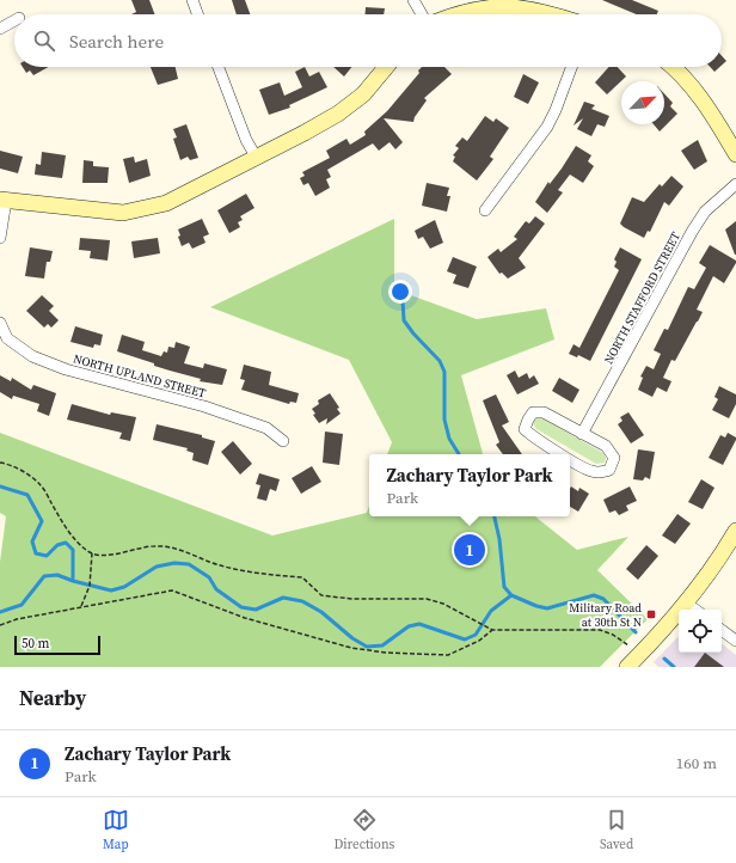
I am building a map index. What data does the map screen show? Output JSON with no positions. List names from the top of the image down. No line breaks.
{"streets":{"street":["NORTH STAFFORD STREET","NORTH UPLAND STREET"]},"places":{"transit":["Military Road at 30th St N"]},"scale_bar":"50 m","north":"top right","page":{"search":"Search here","popup":["Zachary Taylor Park","Park"],"pins":"1","scale":"50 m","heading":"Nearby","list":[{"mark":"1","name":"Zachary Taylor Park","note":"Park","value":"160 m"}],"nav":["Map","Directions","Saved"]}}
